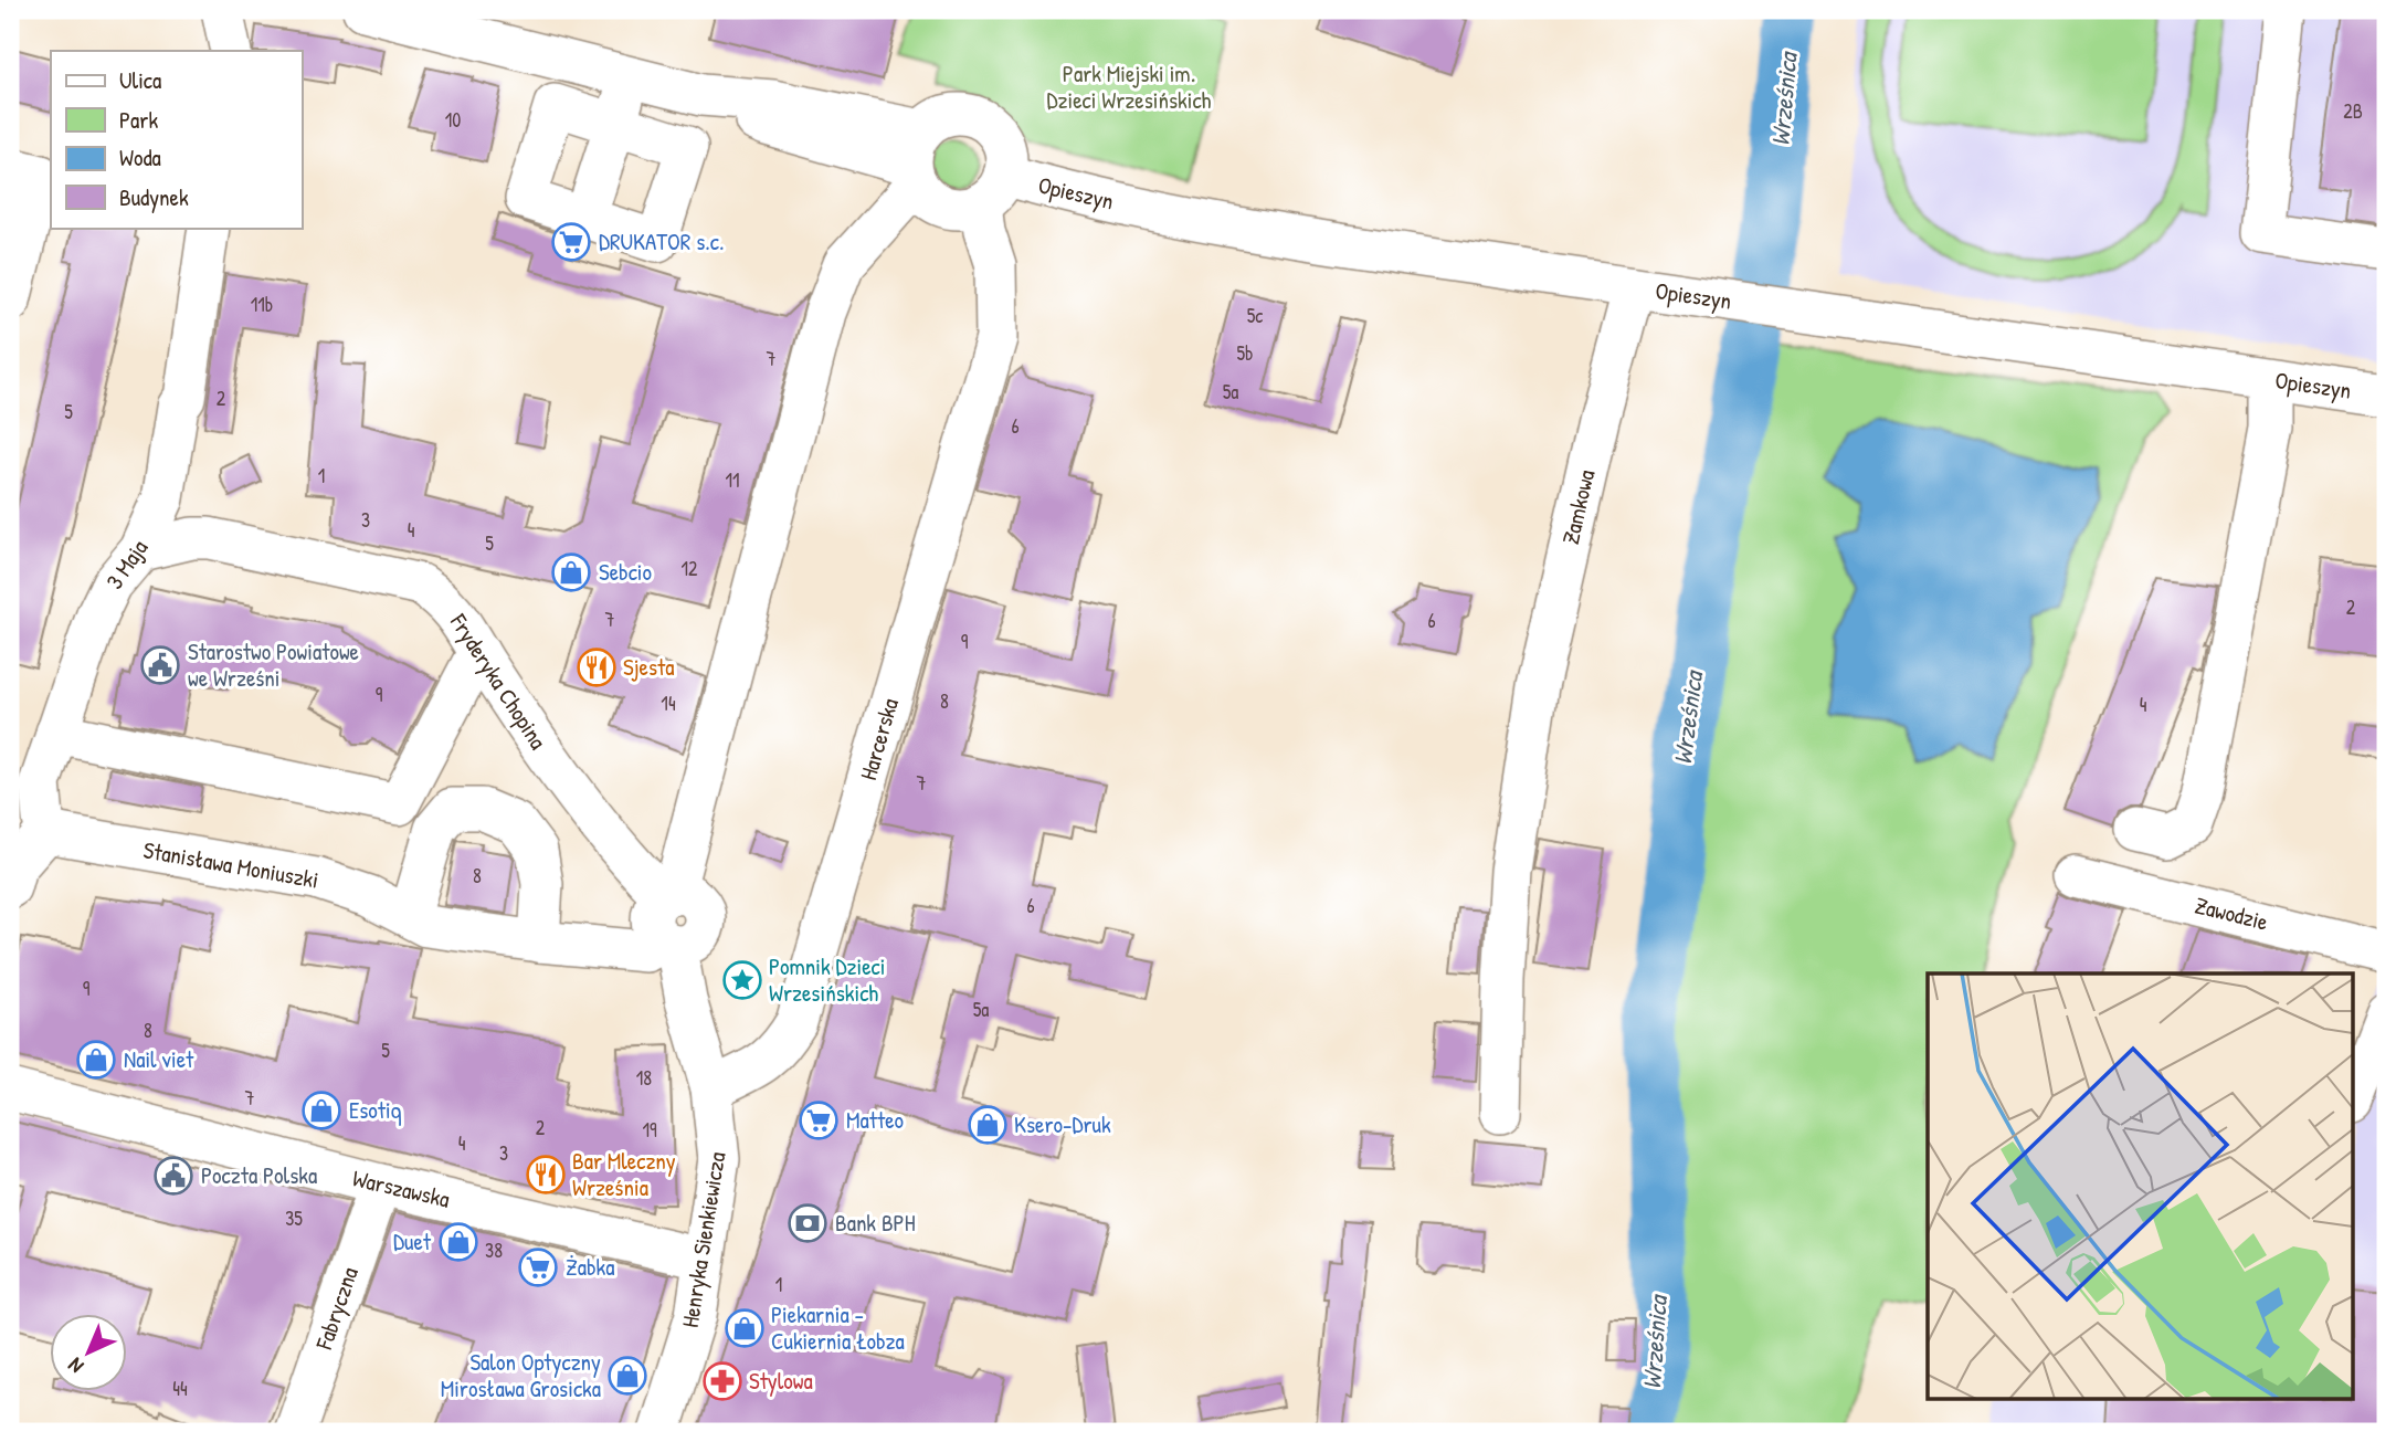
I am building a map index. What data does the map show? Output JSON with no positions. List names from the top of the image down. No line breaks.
{"streets":{"street":["Opieszyn","Zamkowa","3 Maja","Fryderyka Chopina","Harcerska","Stanisława Moniuszki","Zawodzie","Warszawska","Henryka Sienkiewicza","Fabryczna"]},"crossings":[["Opieszyn","Zamkowa"],["Opieszyn","Harcerska"],["3 Maja","Fryderyka Chopina"],["3 Maja","Stanisława Moniuszki"],["Fryderyka Chopina","Stanisława Moniuszki"],["Harcerska","Henryka Sienkiewicza"],["Warszawska","Henryka Sienkiewicza"],["Warszawska","Fabryczna"]],"water":["Wrześnica"],"parks":["Park Miejski im. Dzieci Wrzesińskich"],"places":{"supermarket":["DRUKATOR s.c.","Matteo","Żabka"],"shop":["Sebcio","Nail viet","Esotiq","Ksero-Druk","Duet","Piekarnia - Cukiernia Łobza","Salon Optyczny Mirosława Grosicka"],"public building":["Starostwo Powiatowe we Wrześni","Poczta Polska"],"restaurant":["Sjesta","Bar Mleczny Września"],"place":["Pomnik Dzieci Wrzesińskich"],"bank":["Bank BPH"],"pharmacy":["Stylowa"]},"house_numbers":["2B","10","11b","5c","5b","7","5a","2","5","6","1","11","3","4","5","12","2","7","6","9","9","8","14","4","7","8","6","9","5a","8","5","18","7","2","19","4","3","35","38","1","44"],"legend":["Ulica","Park","Woda","Budynek"],"north":"bottom left"}
